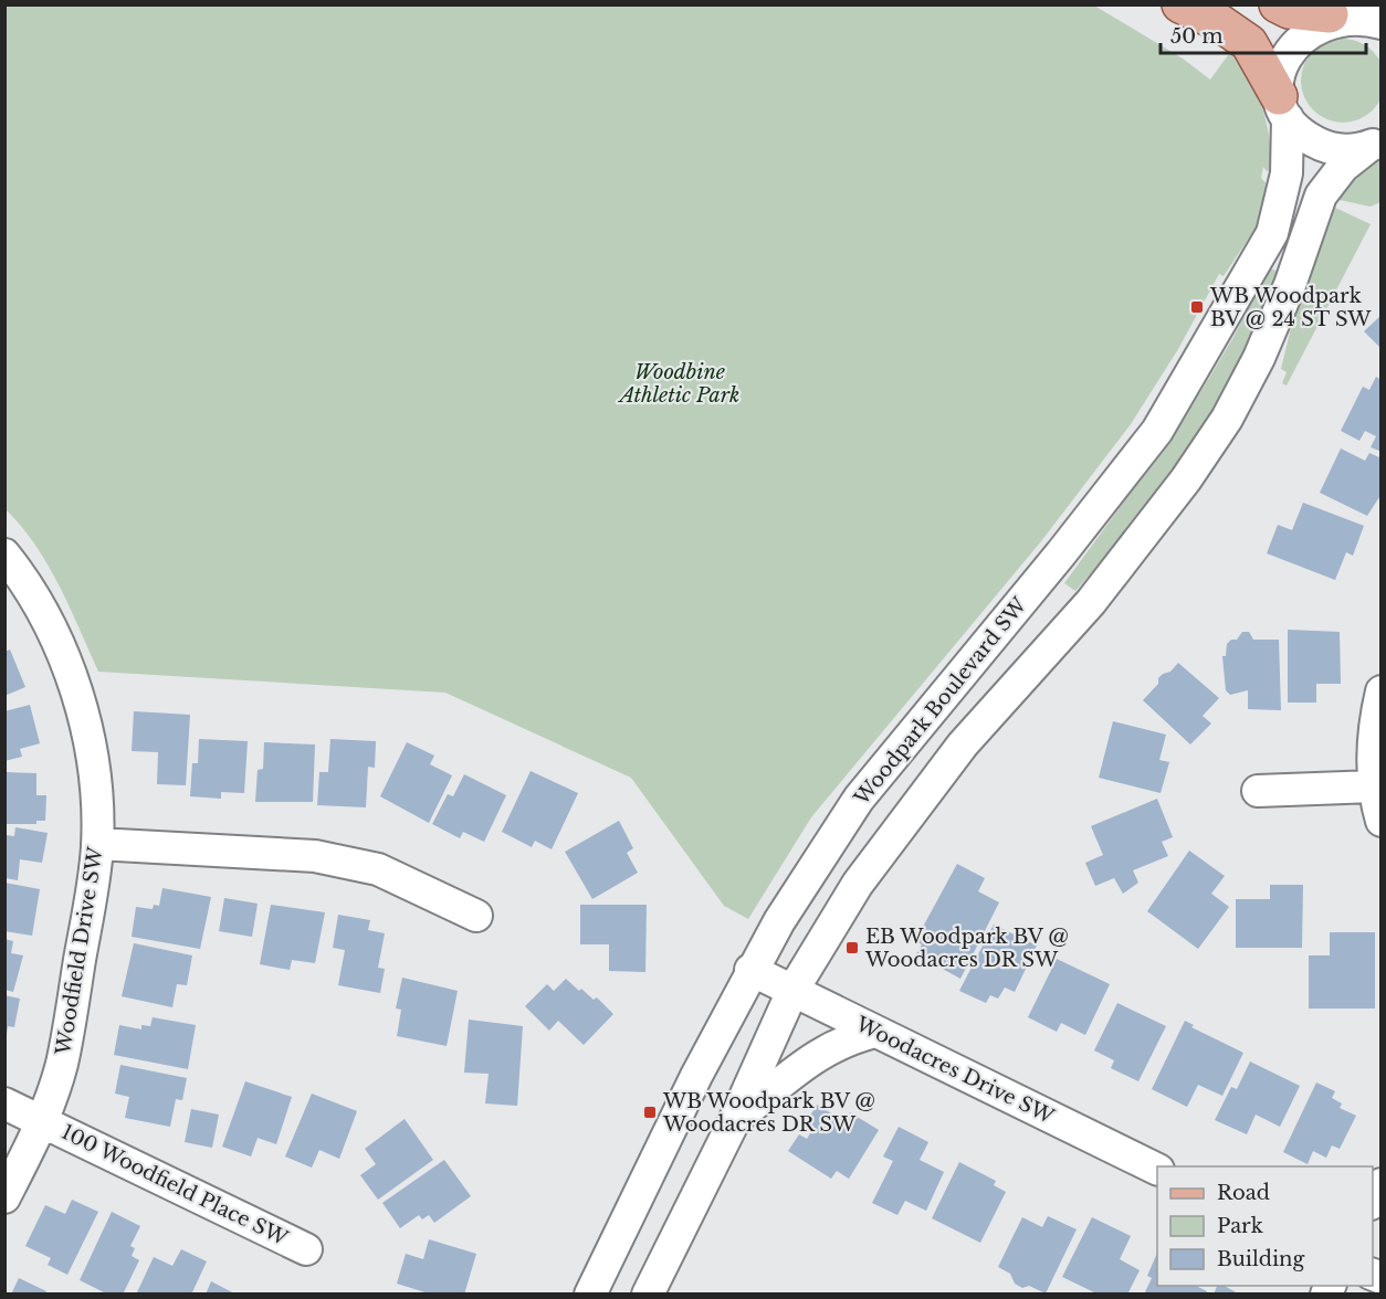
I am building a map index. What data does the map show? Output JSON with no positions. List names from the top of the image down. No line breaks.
{"streets":{"street":["Woodpark Boulevard SW","Woodfield Drive SW","Woodacres Drive SW","100 Woodfield Place SW"]},"crossings":[["Woodpark Boulevard SW","Woodacres Drive SW"],["Woodfield Drive SW","100 Woodfield Place SW"]],"parks":["Woodbine Athletic Park"],"places":{"transit":["WB Woodpark BV @ 24 ST SW","EB Woodpark BV @ Woodacres DR SW","WB Woodpark BV @ Woodacres DR SW"]},"legend":["Road","Park","Building"],"scale_bar":"50 m"}
